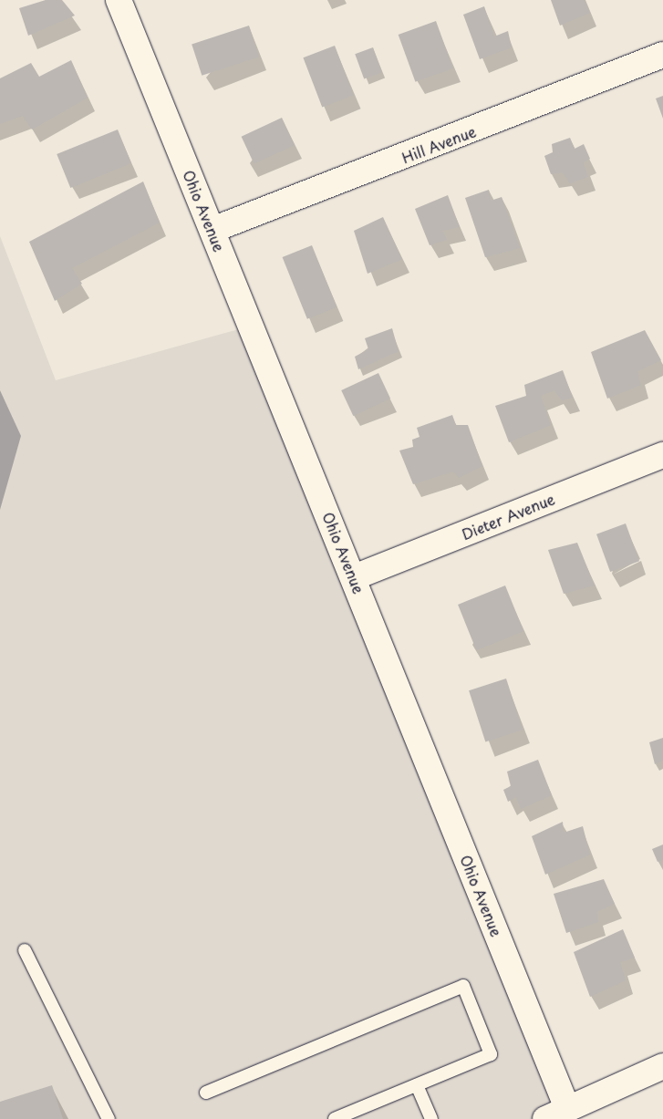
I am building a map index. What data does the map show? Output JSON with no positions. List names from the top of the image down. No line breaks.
{"streets":{"street":["Hill Avenue","Ohio Avenue","Dieter Avenue"]},"crossings":[["Hill Avenue","Ohio Avenue"],["Ohio Avenue","Dieter Avenue"]]}
